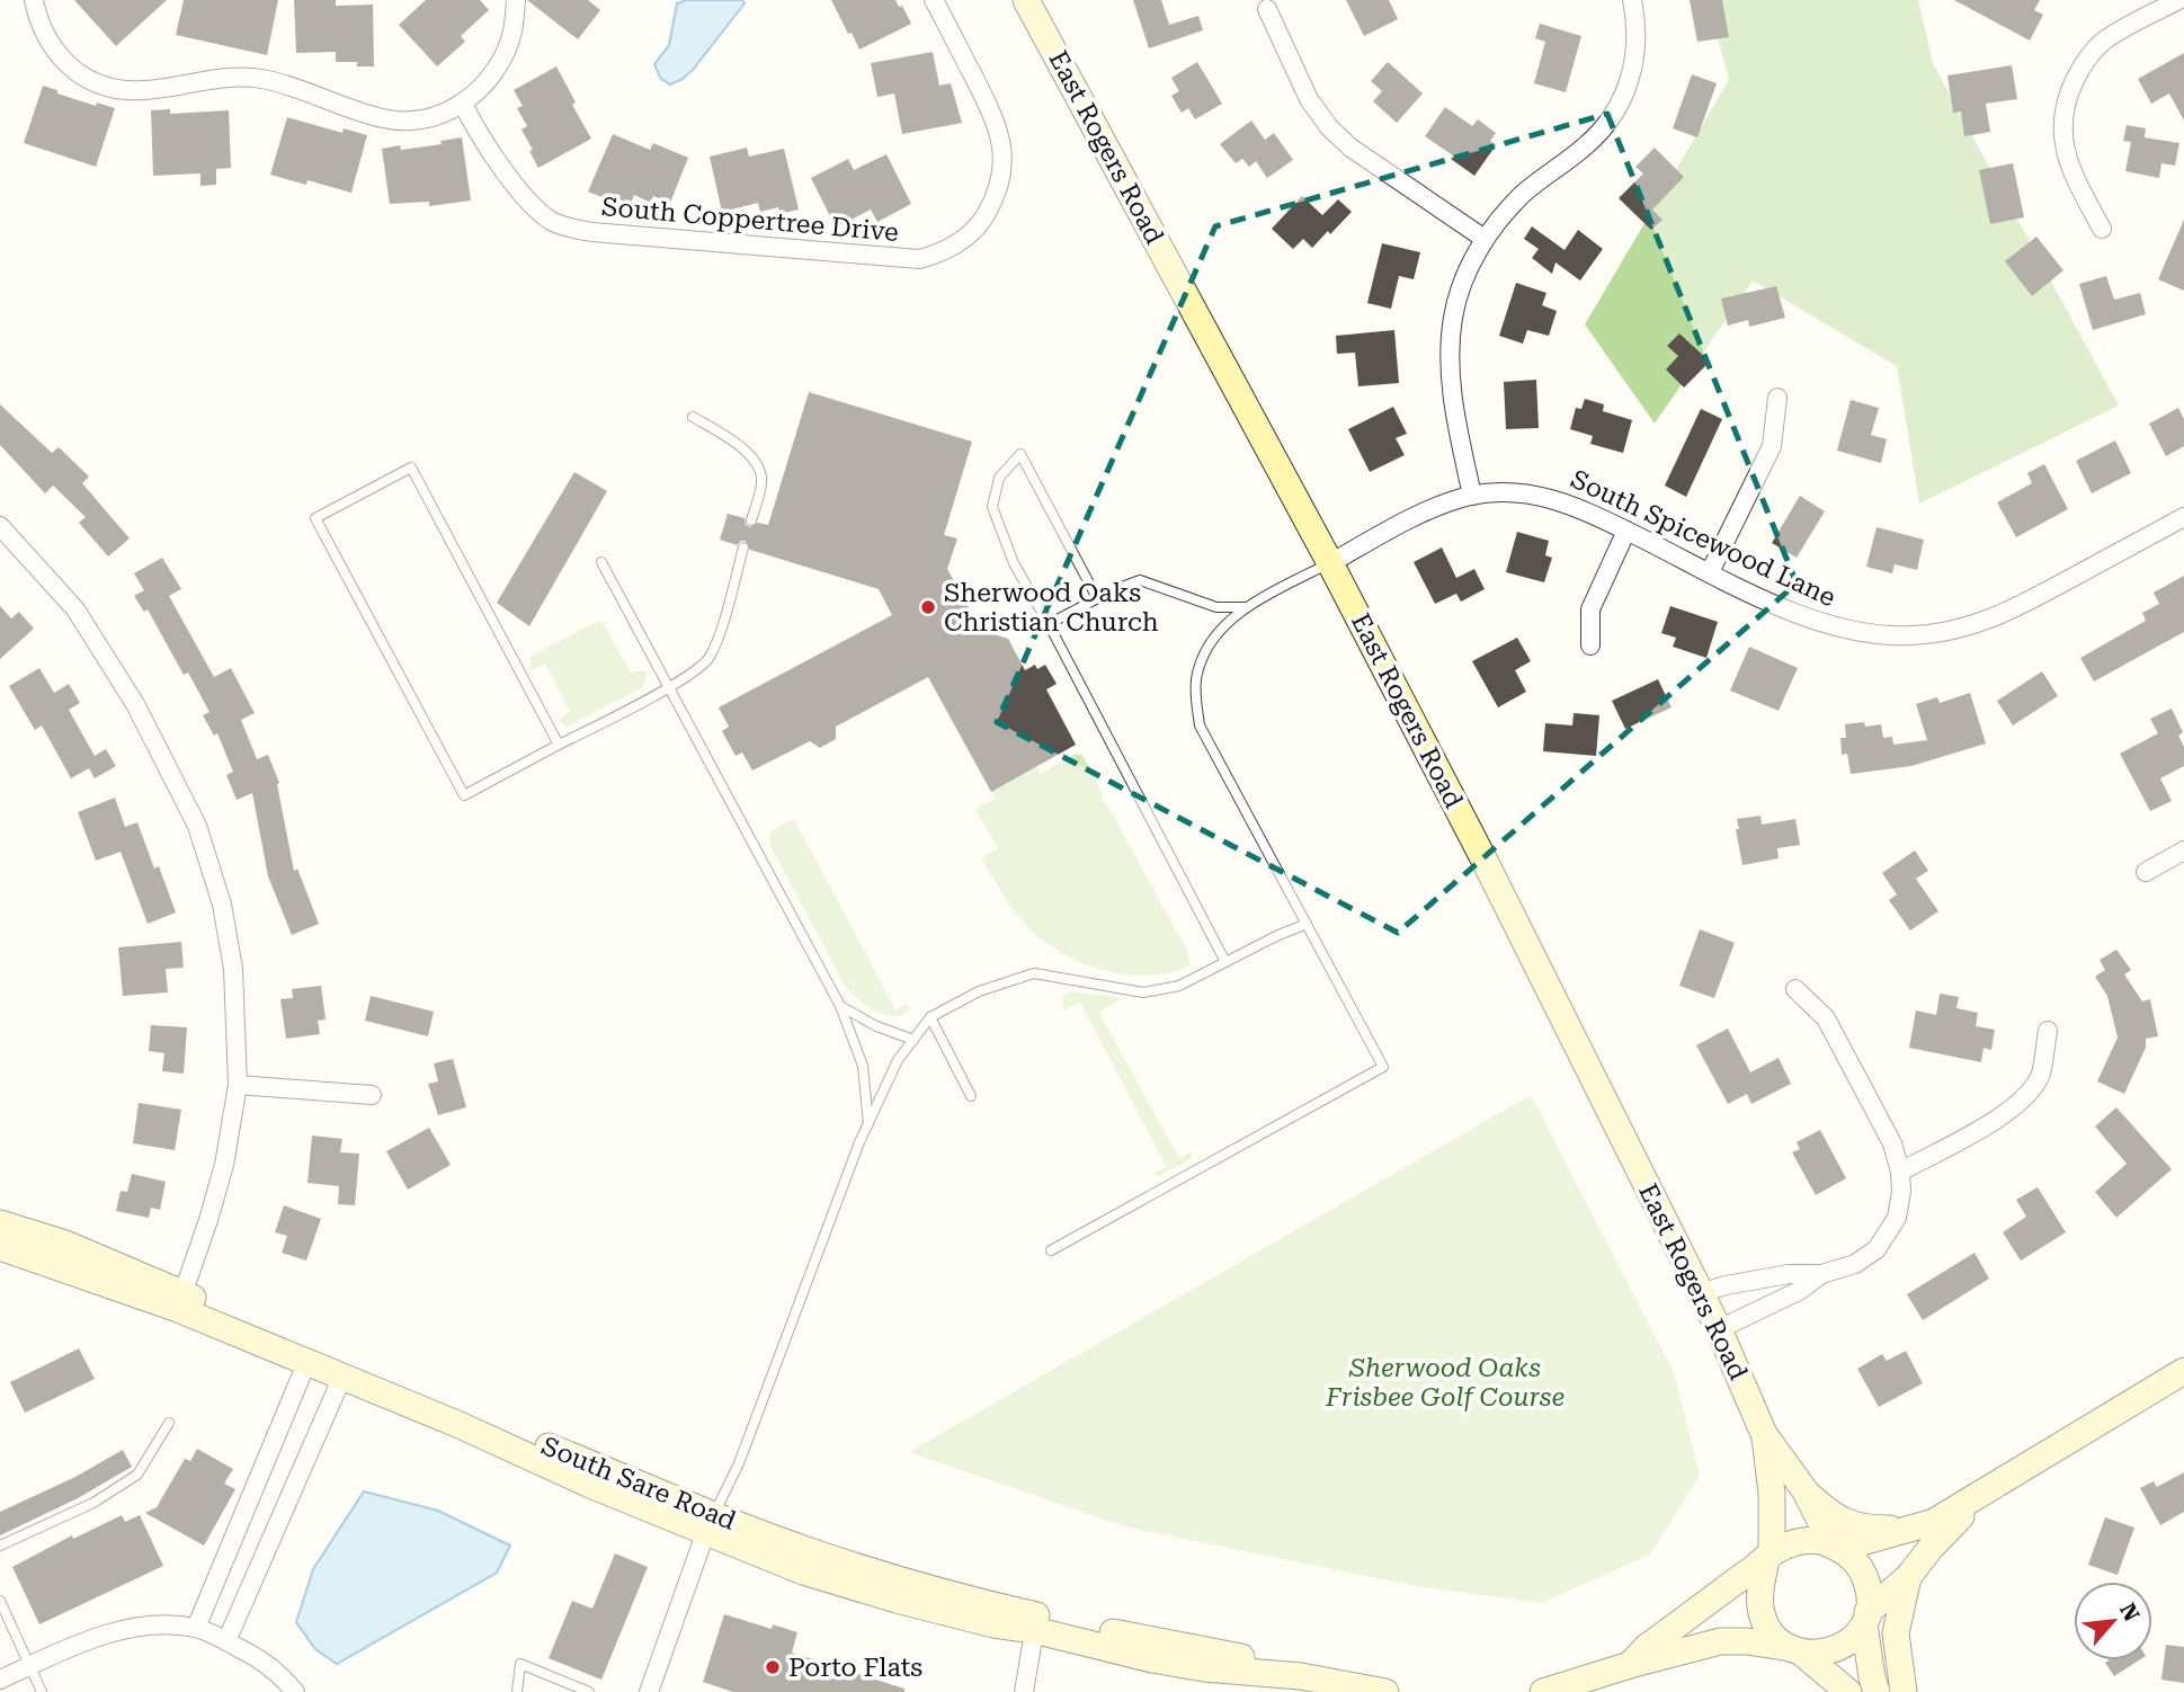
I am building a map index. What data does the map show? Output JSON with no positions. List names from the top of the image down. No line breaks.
{"streets":{"main road":["East Rogers Road","South Sare Road"],"street":["South Coppertree Drive","South Spicewood Lane"]},"crossings":[["East Rogers Road","South Spicewood Lane"]],"parks":["Sherwood Oaks Frisbee Golf Course"],"places":["Sherwood Oaks Christian Church","Porto Flats"],"north":"top right"}
